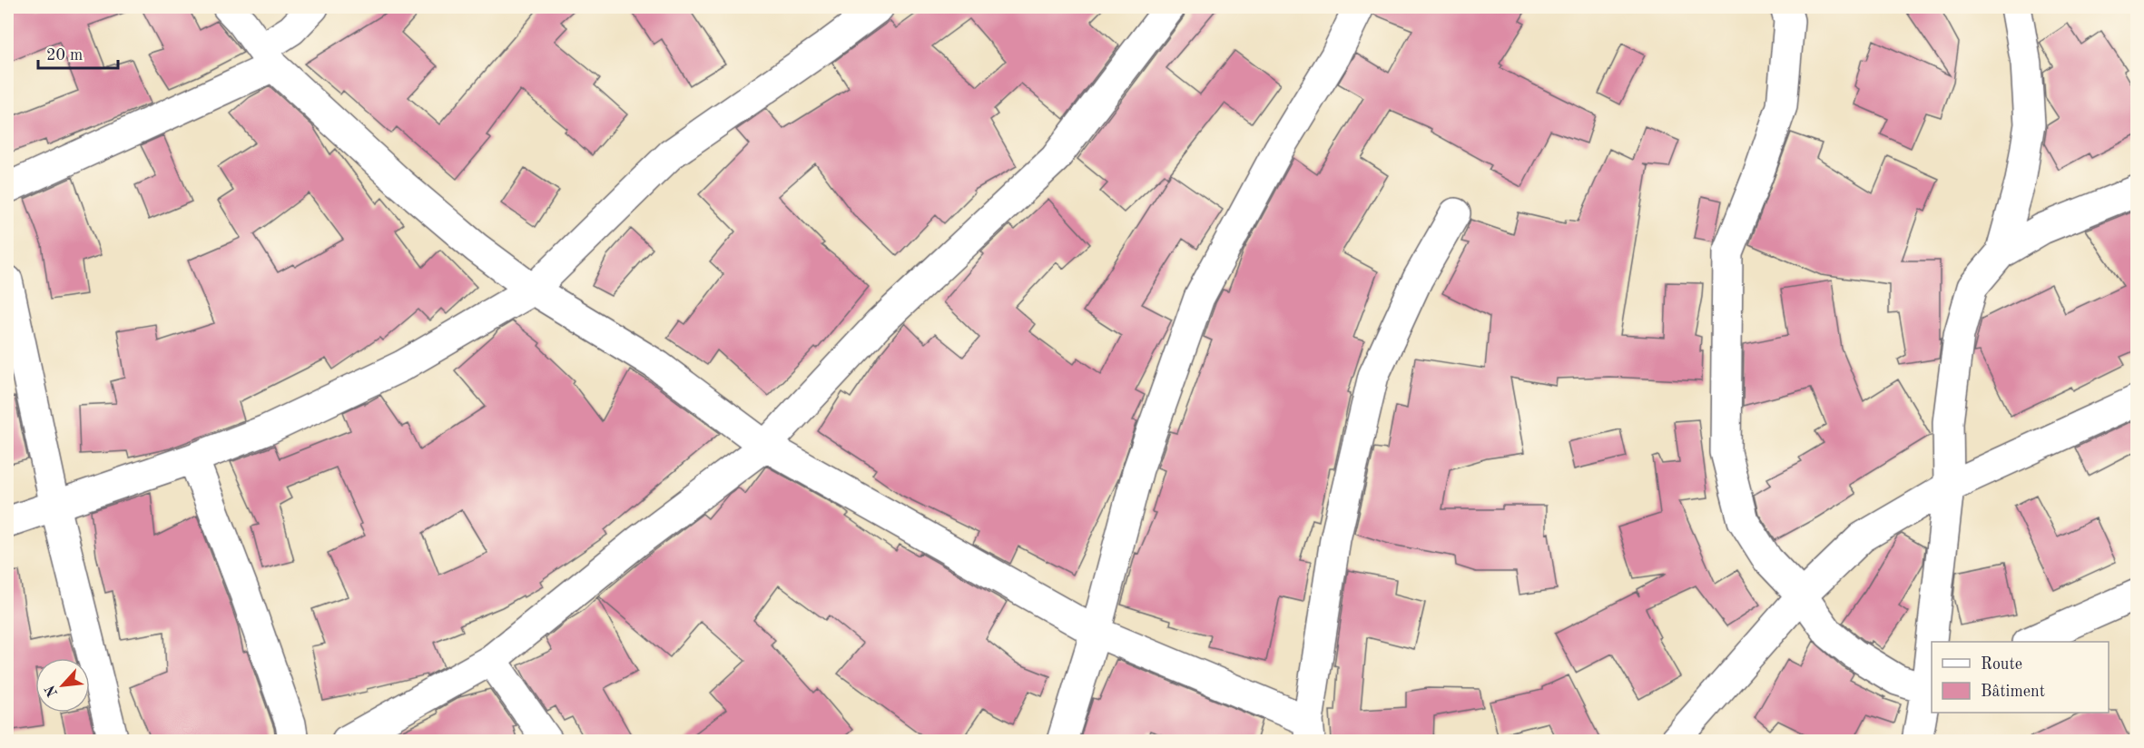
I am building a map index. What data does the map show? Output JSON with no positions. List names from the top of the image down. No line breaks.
{"legend":["Route","Bâtiment"],"scale_bar":"20 m","north":"bottom left"}
